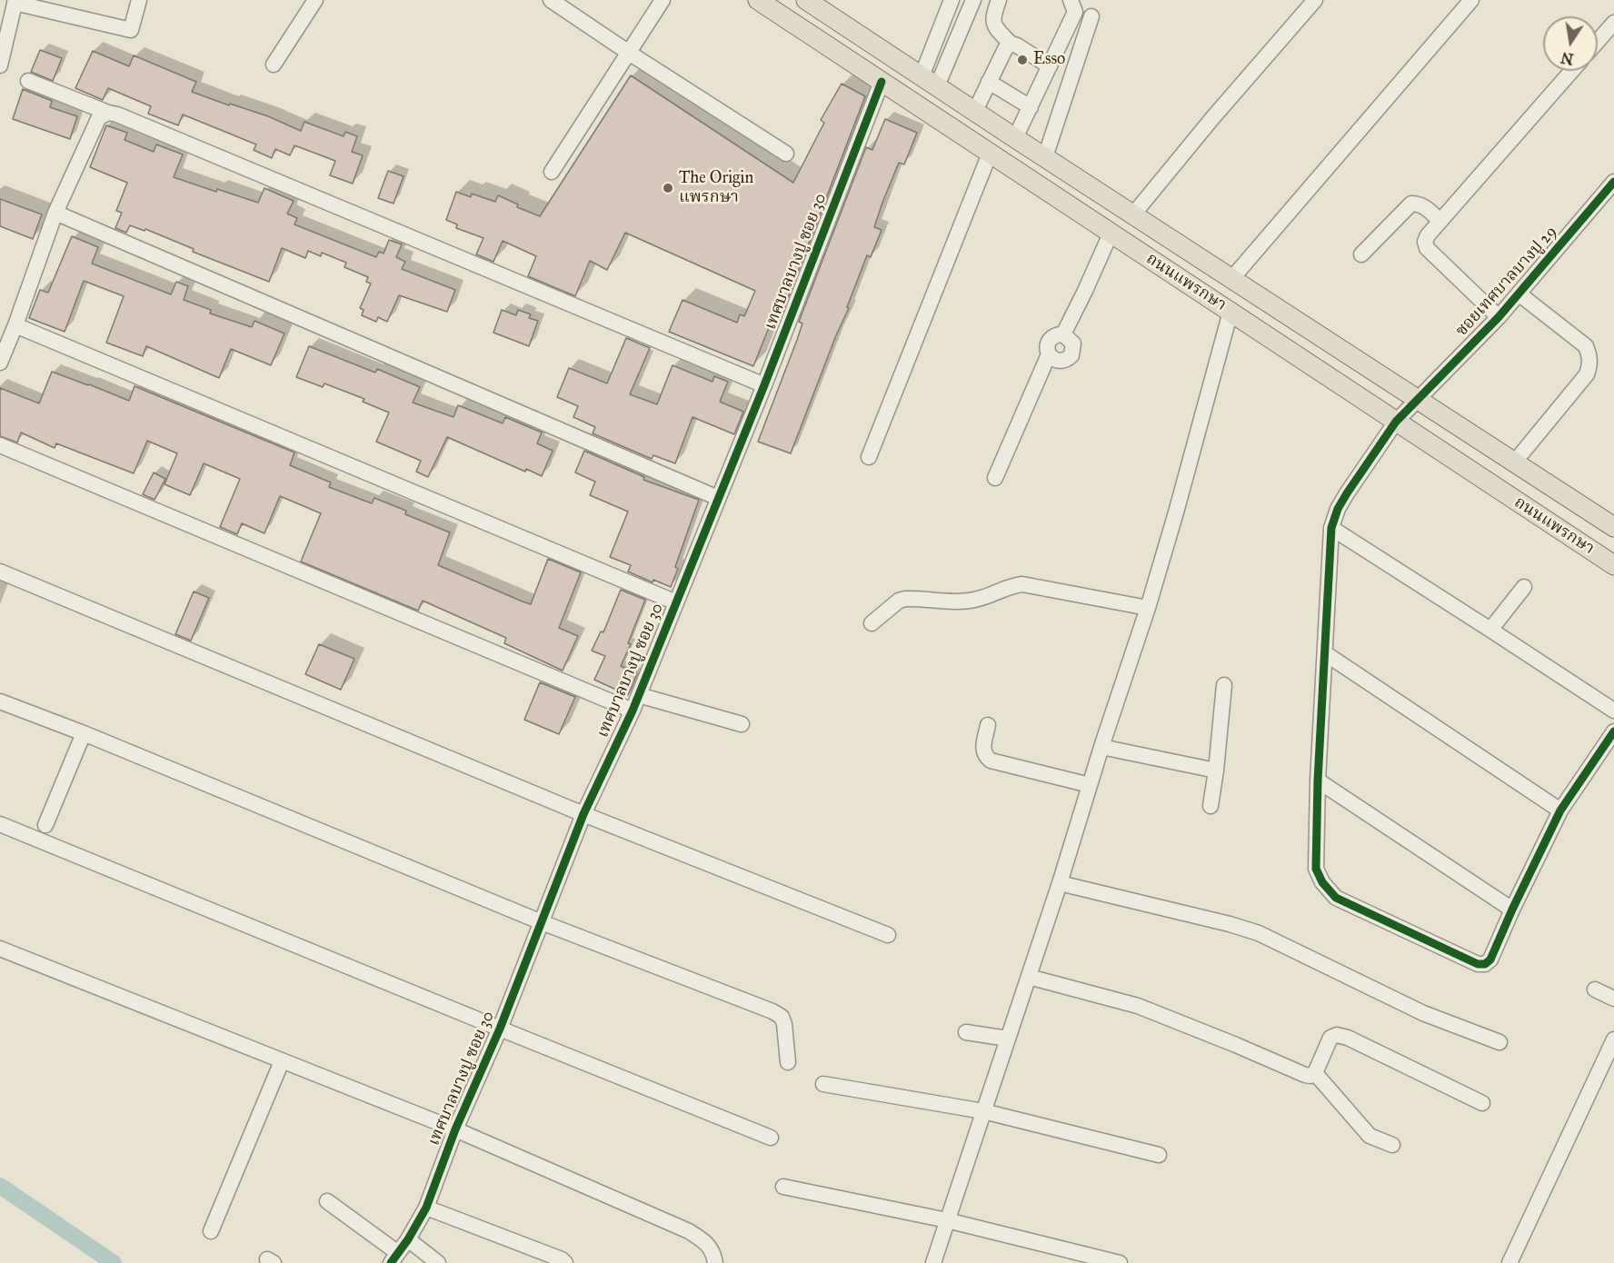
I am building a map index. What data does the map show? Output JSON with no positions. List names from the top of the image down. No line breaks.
{"streets":{"main road":["ถนนแพรกษา"],"street":["เทศบาลบางปู ซอย 30","ซอยเทศบาลบางปู 29"]},"crossings":[["เทศบาลบางปู ซอย 30","ถนนแพรกษา"],["ซอยเทศบาลบางปู 29","ถนนแพรกษา"]],"places":["Esso","The Origin แพรกษา"],"north":"bottom"}
